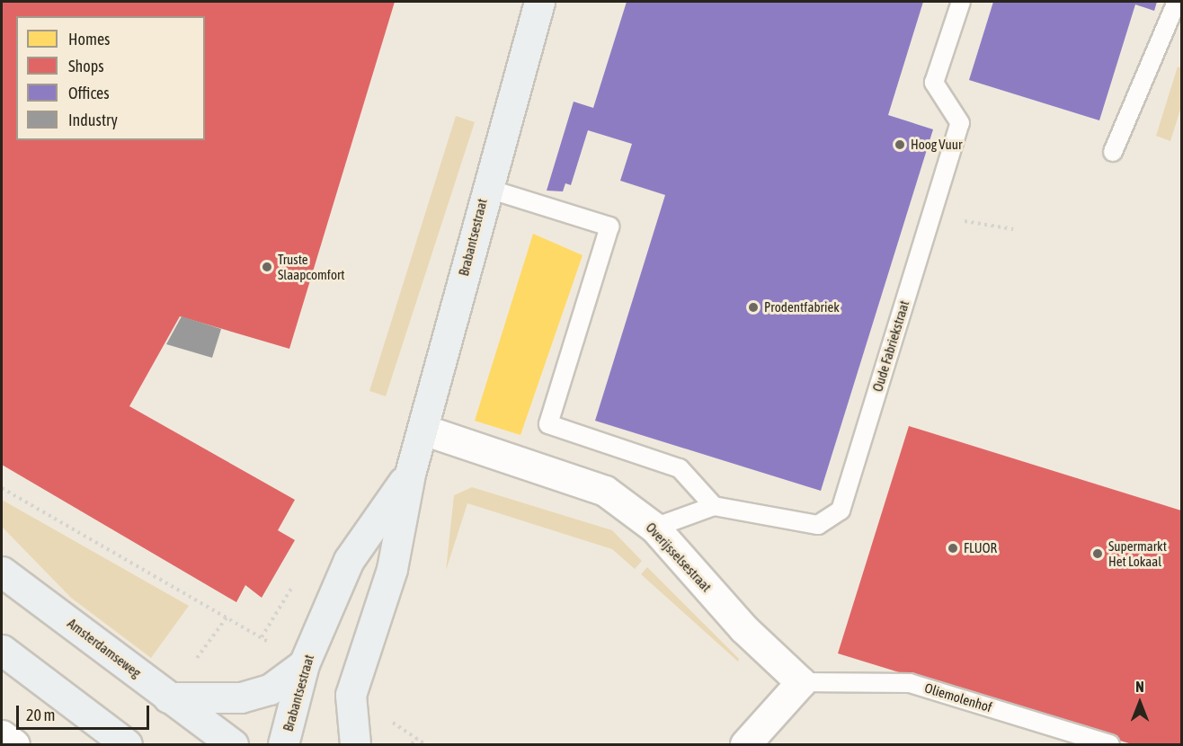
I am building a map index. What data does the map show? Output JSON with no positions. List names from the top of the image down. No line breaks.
{"streets":{"street":["Brabantsestraat","Overijsselsestraat","Amsterdamseweg"],"lane":["Oude Fabriekstraat","Oliemolenhof"]},"crossings":[["Brabantsestraat","Overijsselsestraat"],["Overijsselsestraat","Oliemolenhof"]],"places":["Hoog Vuur","Truste Slaapcomfort","Prodentfabriek","FLUOR","Supermarkt Het Lokaal"],"legend":["Homes","Shops","Offices","Industry"],"scale_bar":"20 m","north":"top"}
